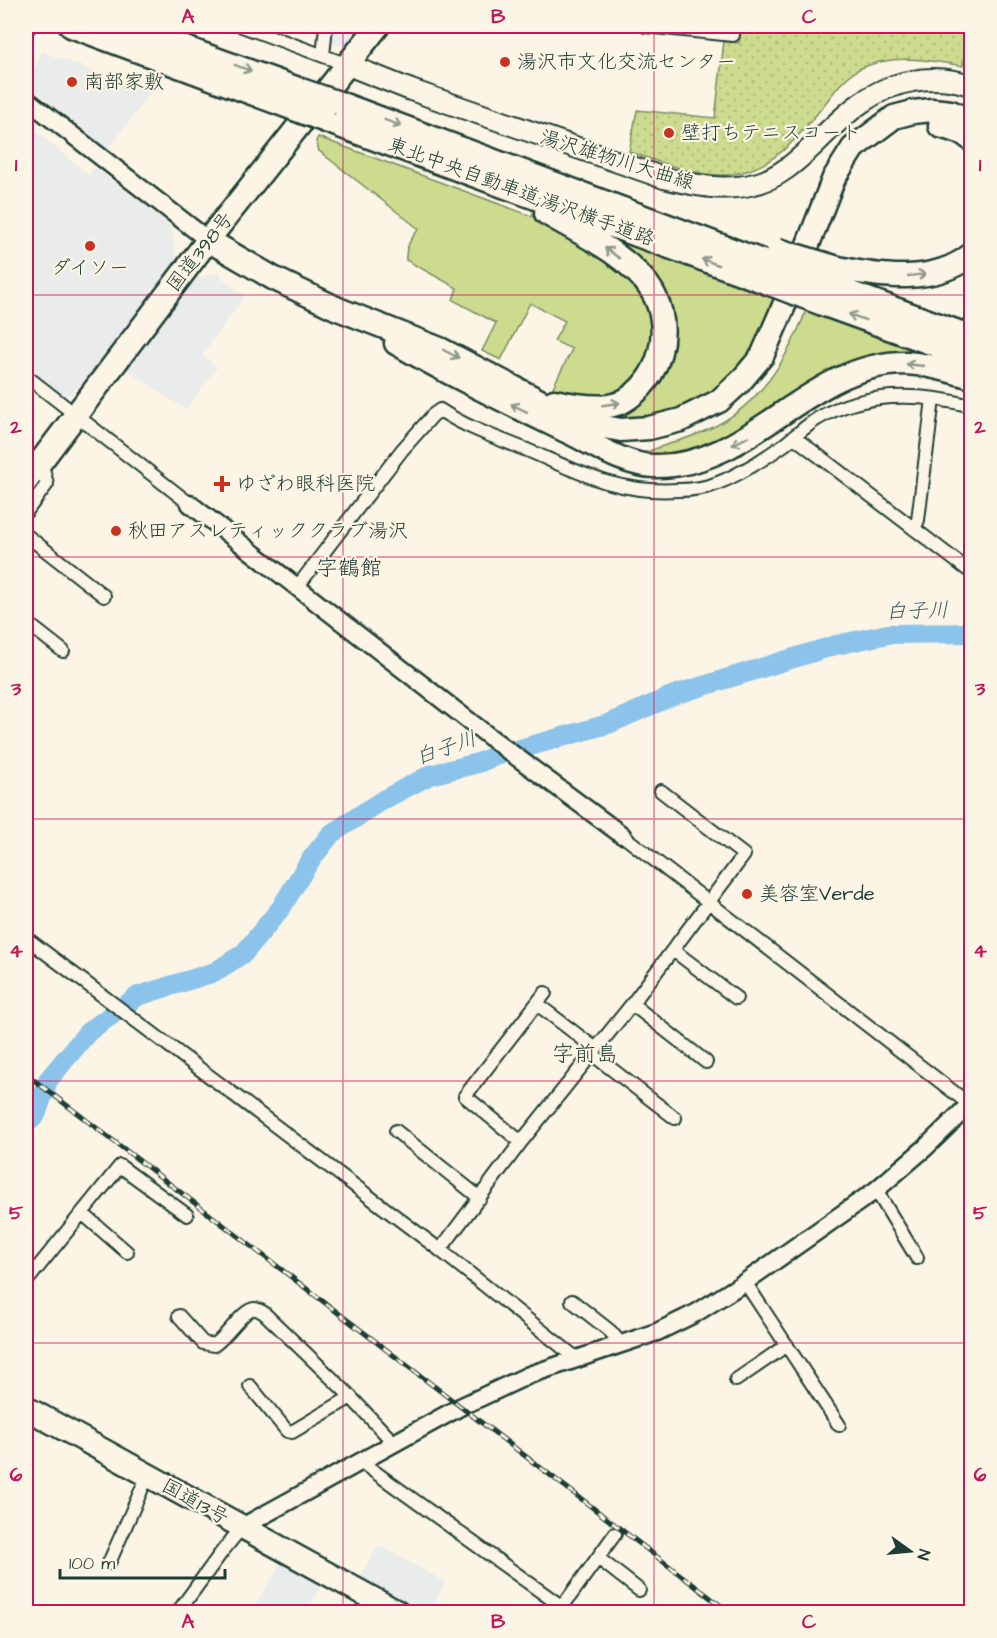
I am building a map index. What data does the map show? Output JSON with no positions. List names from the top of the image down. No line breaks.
{"streets":{"highway":["東北中央自動車道;湯沢横手道路","国道398号","国道13号"],"main road":["湯沢雄物川大曲線"]},"crossings":[["湯沢雄物川大曲線","国道398号"]],"districts":["字鶴館","字前島"],"water":["白子川"],"places":{"other":["湯沢市文化交流センター","南部家敷","壁打ちテニスコート","ダイソー","秋田アスレティッククラブ湯沢","美容室Verde"],"health":["ゆざわ眼科医院"]},"scale_bar":"100 m","north":"right","grid":{"columns":["A","B","C"],"rows":["1","2","3","4","5","6"]}}
